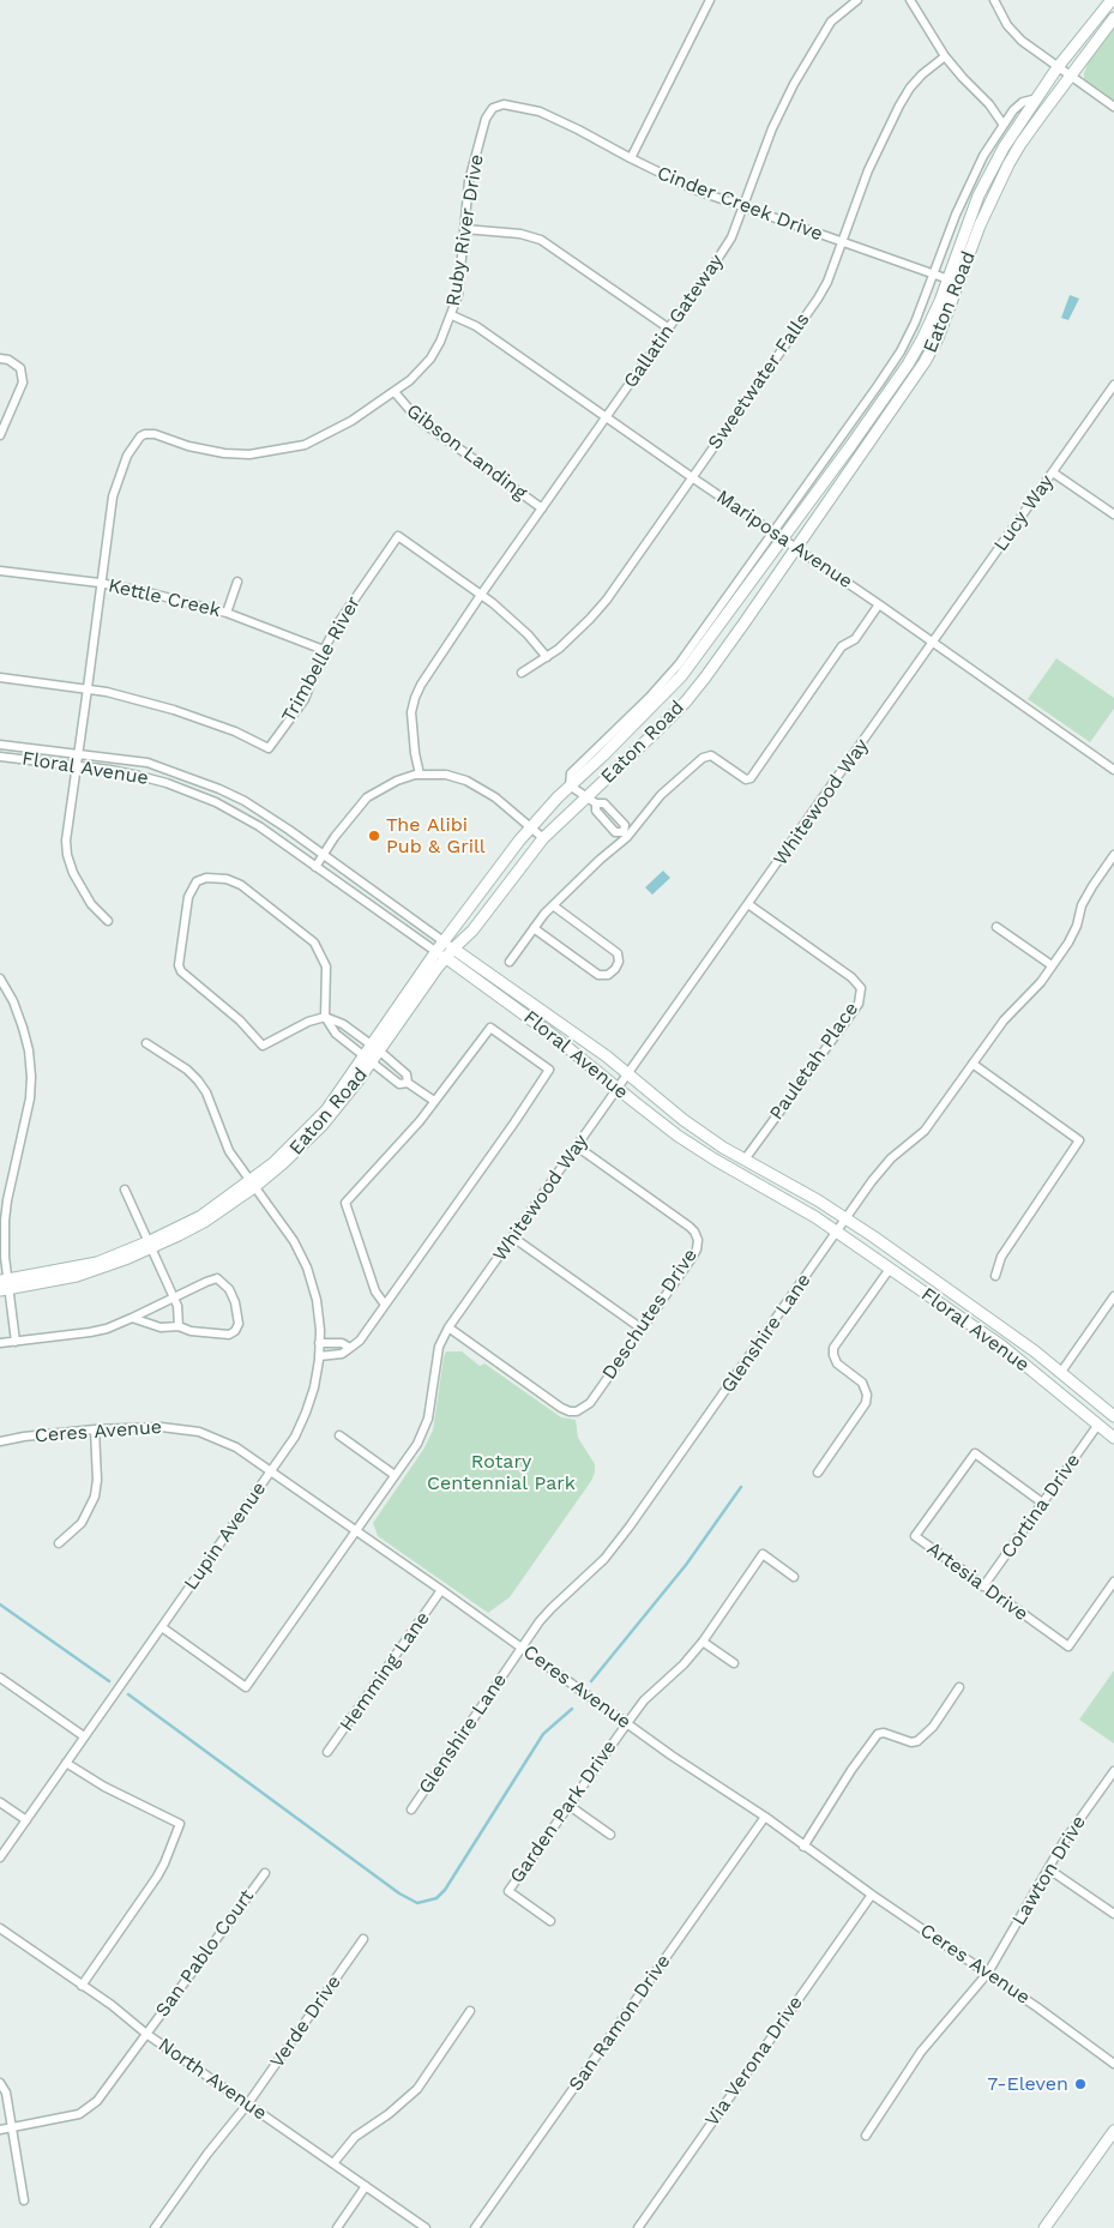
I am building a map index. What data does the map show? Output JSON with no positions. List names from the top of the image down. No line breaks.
{"streets":{"street":["Cinder Creek Drive","Ruby River Drive","Eaton Road","Gallatin Gateway","Sweetwater Falls","Gibson Landing","Lucy Way","Mariposa Avenue","Kettle Creek","Trimbelle River","Floral Avenue","Whitewood Way","Pauletah Place","Deschutes Drive","Glenshire Lane","Ceres Avenue","Cortina Drive","Lupin Avenue","Artesia Drive","Hemming Lane","Garden Park Drive","Lawton Drive","San Pablo Court","Verde Drive","San Ramon Drive","Via Verona Drive","North Avenue"]},"crossings":[["Cinder Creek Drive","Ruby River Drive"],["Cinder Creek Drive","Eaton Road"],["Cinder Creek Drive","Gallatin Gateway"],["Cinder Creek Drive","Sweetwater Falls"],["Ruby River Drive","Gibson Landing"],["Ruby River Drive","Mariposa Avenue"],["Ruby River Drive","Kettle Creek"],["Eaton Road","Mariposa Avenue"],["Eaton Road","Floral Avenue"],["Eaton Road","Lupin Avenue"],["Gallatin Gateway","Gibson Landing"],["Gallatin Gateway","Mariposa Avenue"],["Gallatin Gateway","Trimbelle River"],["Sweetwater Falls","Mariposa Avenue"],["Lucy Way","Mariposa Avenue"],["Lucy Way","Whitewood Way"],["Mariposa Avenue","Whitewood Way"],["Kettle Creek","Trimbelle River"],["Floral Avenue","Whitewood Way"],["Floral Avenue","Pauletah Place"],["Floral Avenue","Glenshire Lane"],["Floral Avenue","Cortina Drive"],["Whitewood Way","Pauletah Place"],["Whitewood Way","Deschutes Drive"],["Whitewood Way","Ceres Avenue"],["Whitewood Way","Lupin Avenue"],["Glenshire Lane","Ceres Avenue"],["Ceres Avenue","Lupin Avenue"],["Ceres Avenue","Hemming Lane"],["Ceres Avenue","Garden Park Drive"],["Ceres Avenue","Lawton Drive"],["Ceres Avenue","San Ramon Drive"],["Ceres Avenue","Via Verona Drive"],["Cortina Drive","Artesia Drive"],["San Pablo Court","North Avenue"],["Verde Drive","North Avenue"]],"parks":["Rotary Centennial Park"],"places":["The Alibi Pub & Grill","7-Eleven"]}
